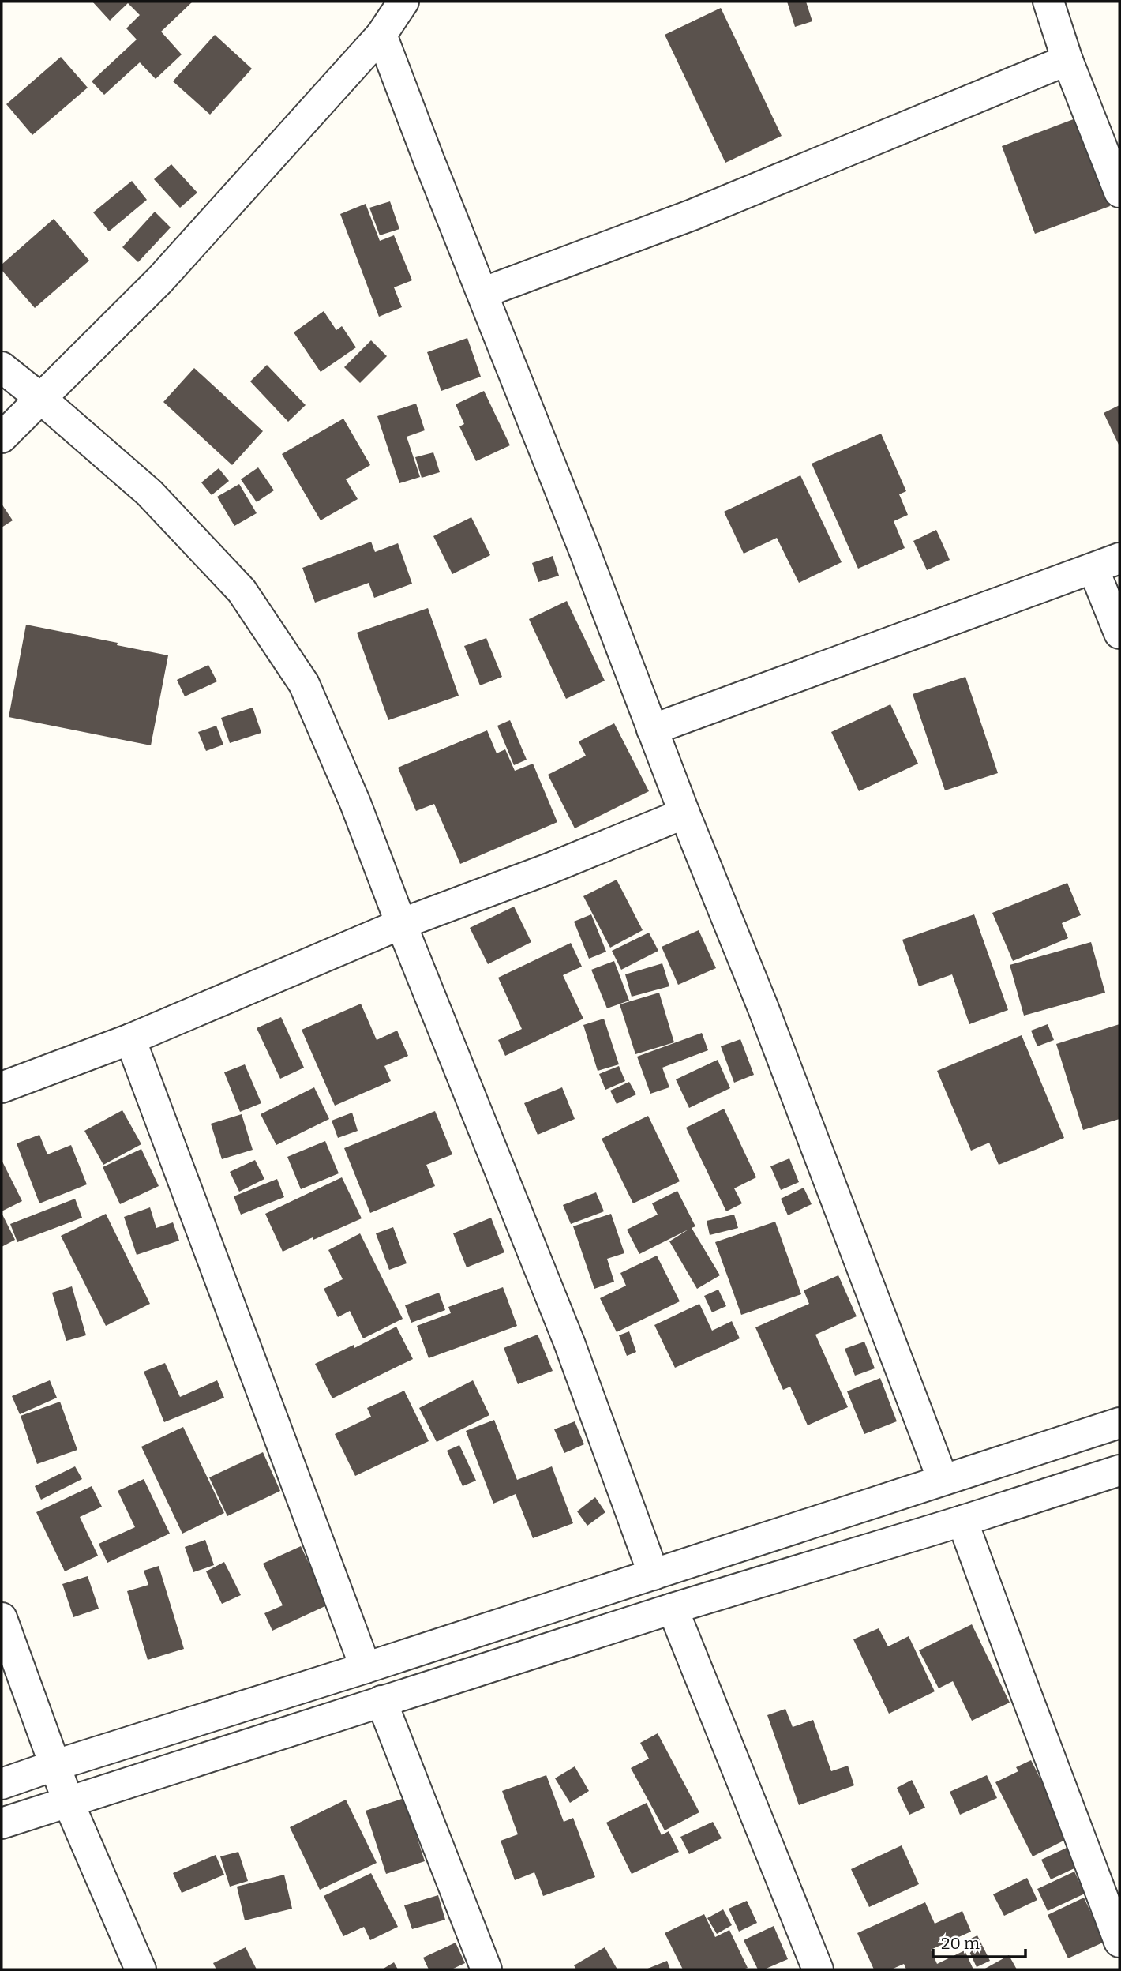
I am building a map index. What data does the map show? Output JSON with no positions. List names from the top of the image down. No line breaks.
{"scale_bar":"20 m"}
